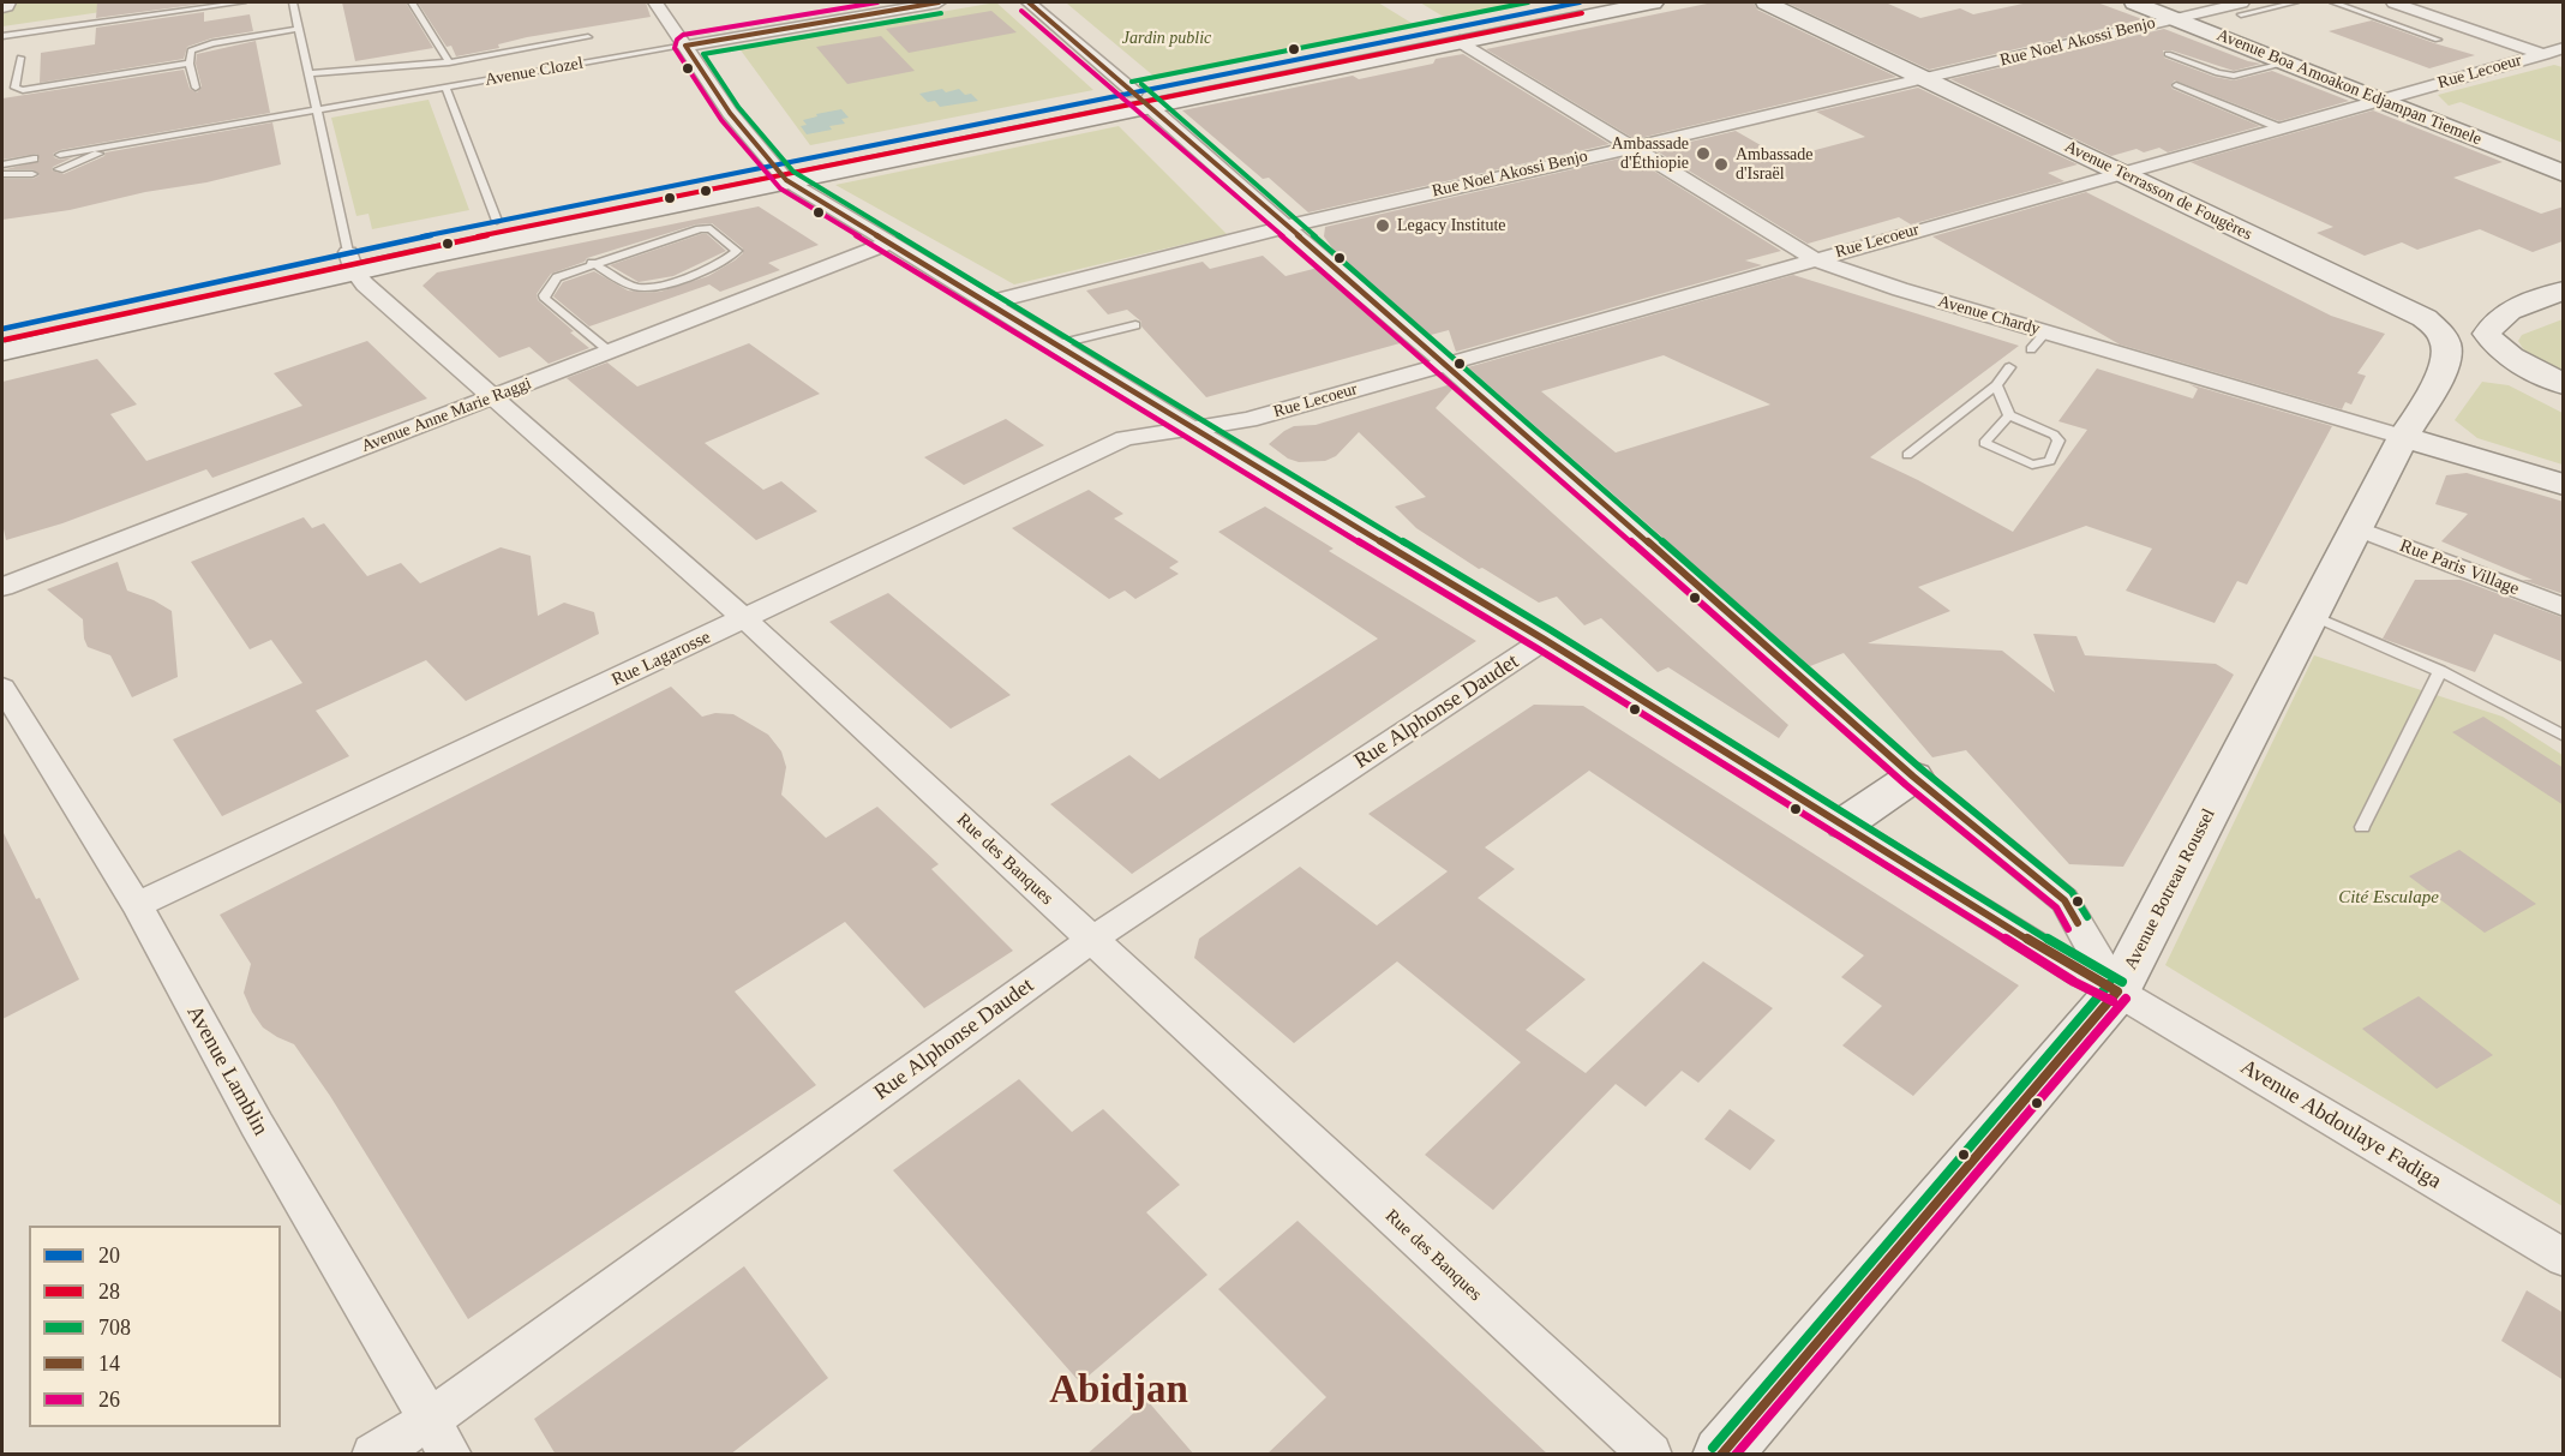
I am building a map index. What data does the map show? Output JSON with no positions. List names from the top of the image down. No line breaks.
{"streets":{"street":["Rue Noel Akossi Benjo","Avenue Clozel","Rue Lecoeur","Avenue Boa Amoakon Edjampan Tiemele","Avenue Terrasson de Fougères","Avenue Chardy","Avenue Anne Marie Raggi","Rue Paris Village","Rue Lagarosse","Rue Alphonse Daudet","Rue des Banques","Avenue Botreau Roussel","Avenue Lamblin","Avenue Abdoulaye Fadiga"]},"crossings":[["Rue Noel Akossi Benjo","Avenue Boa Amoakon Edjampan Tiemele"],["Rue Noel Akossi Benjo","Avenue Terrasson de Fougères"],["Rue Noel Akossi Benjo","Avenue Chardy"],["Rue Noel Akossi Benjo","Avenue Abdoulaye Fadiga"],["Avenue Clozel","Avenue Abdoulaye Fadiga"],["Rue Lecoeur","Avenue Boa Amoakon Edjampan Tiemele"],["Rue Lecoeur","Avenue Terrasson de Fougères"],["Rue Lecoeur","Avenue Chardy"],["Rue Lecoeur","Rue Lagarosse"],["Rue Lecoeur","Avenue Abdoulaye Fadiga"],["Avenue Chardy","Avenue Botreau Roussel"],["Avenue Anne Marie Raggi","Rue des Banques"],["Avenue Anne Marie Raggi","Avenue Abdoulaye Fadiga"],["Rue Paris Village","Avenue Botreau Roussel"],["Rue Lagarosse","Rue des Banques"],["Rue Lagarosse","Avenue Lamblin"],["Rue Lagarosse","Avenue Abdoulaye Fadiga"],["Rue Alphonse Daudet","Rue des Banques"],["Rue Alphonse Daudet","Avenue Lamblin"],["Rue Alphonse Daudet","Avenue Abdoulaye Fadiga"],["Avenue Botreau Roussel","Avenue Abdoulaye Fadiga"]],"districts":["Abidjan"],"parks":["Jardin public","Cité Esculape"],"places":["Ambassade d'Éthiopie","Ambassade d'Israël","Legacy Institute"],"lines":["transit line 20","transit line 708","transit line 14","transit line 26","transit line 28"],"legend":["20","28","708","14","26"]}
